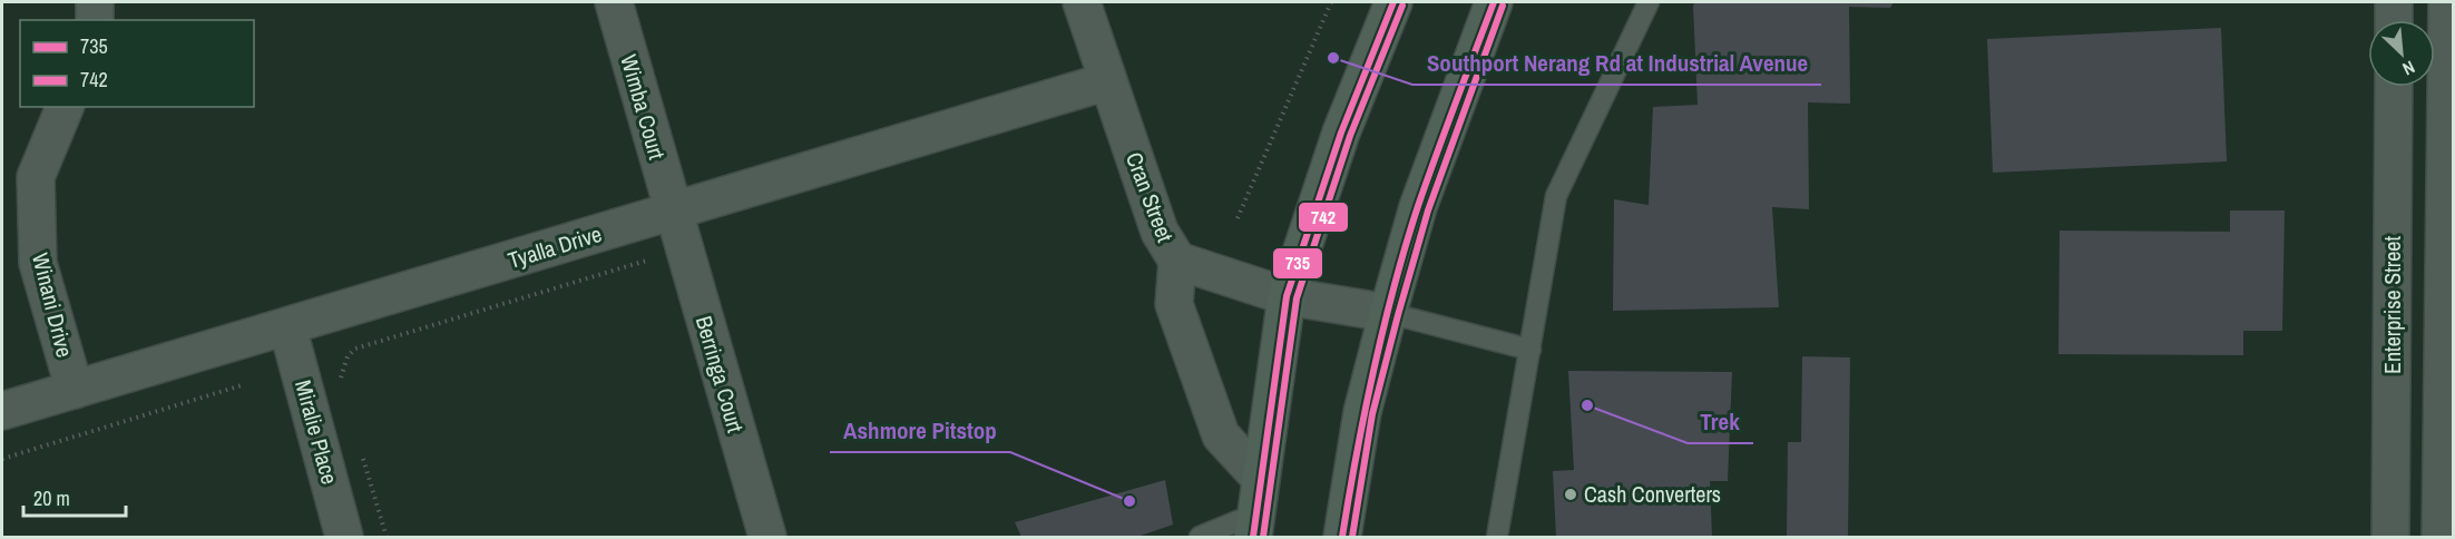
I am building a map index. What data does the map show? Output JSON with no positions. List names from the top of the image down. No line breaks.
{"streets":{"street":["Wimba Court","Cran Street","Tyalla Drive","Winani Drive","Enterprise Street","Berringa Court","Miralie Place"]},"crossings":[["Wimba Court","Tyalla Drive"],["Wimba Court","Berringa Court"],["Cran Street","Tyalla Drive"],["Tyalla Drive","Winani Drive"],["Tyalla Drive","Berringa Court"],["Tyalla Drive","Miralie Place"]],"places":["Southport Nerang Rd at Industrial Avenue","Trek","Cash Converters","Ashmore Pitstop"],"lines":["transit line 735","transit line 742"],"legend":["735","742"],"scale_bar":"20 m","north":"bottom right"}
